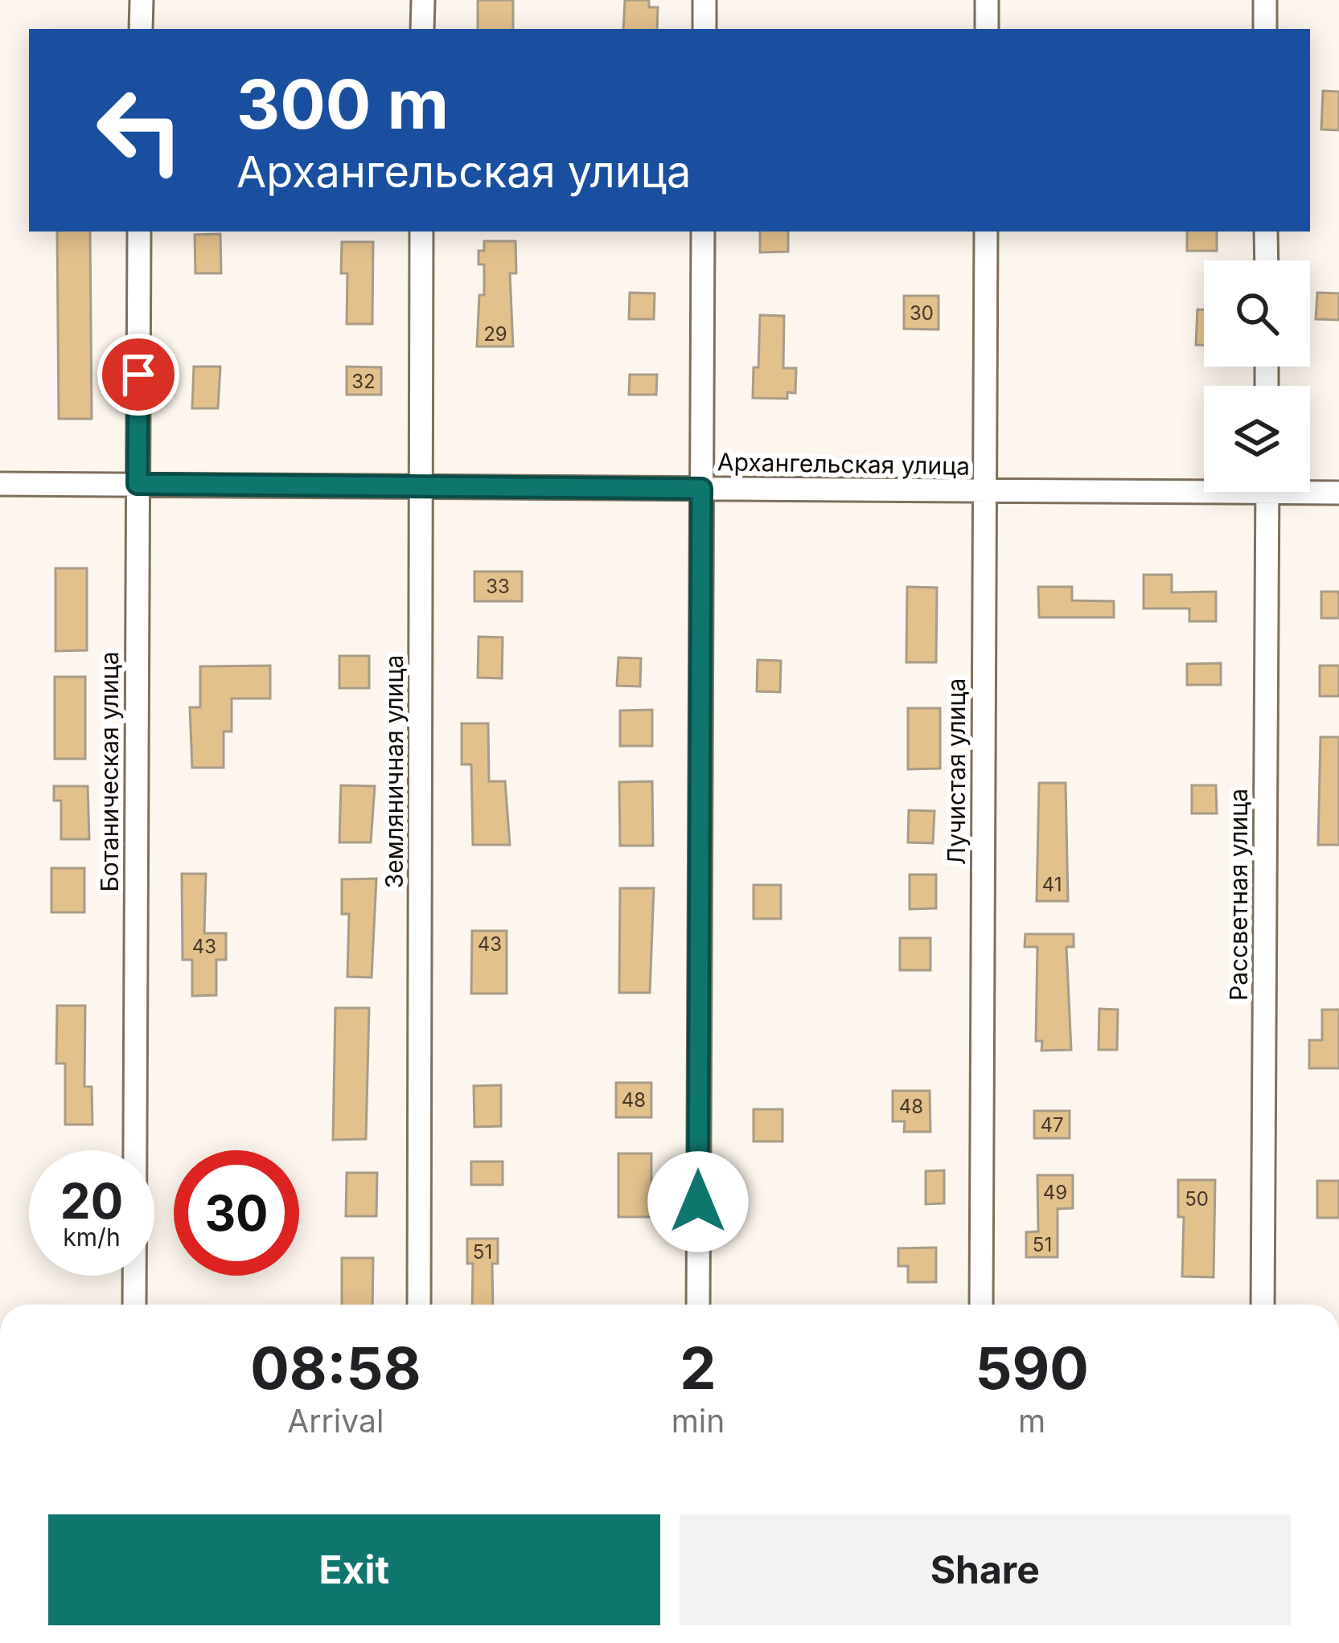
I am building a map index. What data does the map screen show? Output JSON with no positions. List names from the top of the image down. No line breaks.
{"streets":{"street":["Архангельская улица","Ботаническая улица","Земляничная улица","Лучистая улица","Рассветная улица"]},"crossings":[["Архангельская улица","Ботаническая улица"],["Архангельская улица","Земляничная улица"],["Архангельская улица","Лучистая улица"]],"house_numbers":["30","29","32","33","41","43","43","48","48","47","49","50","51","51"],"page":{"turn":["300 m","Архангельская улица"],"speed":"20 km/h","limit":"30","eta":["08:58","Arrival","2","min","590","m"],"buttons":["Exit","Share"]}}
